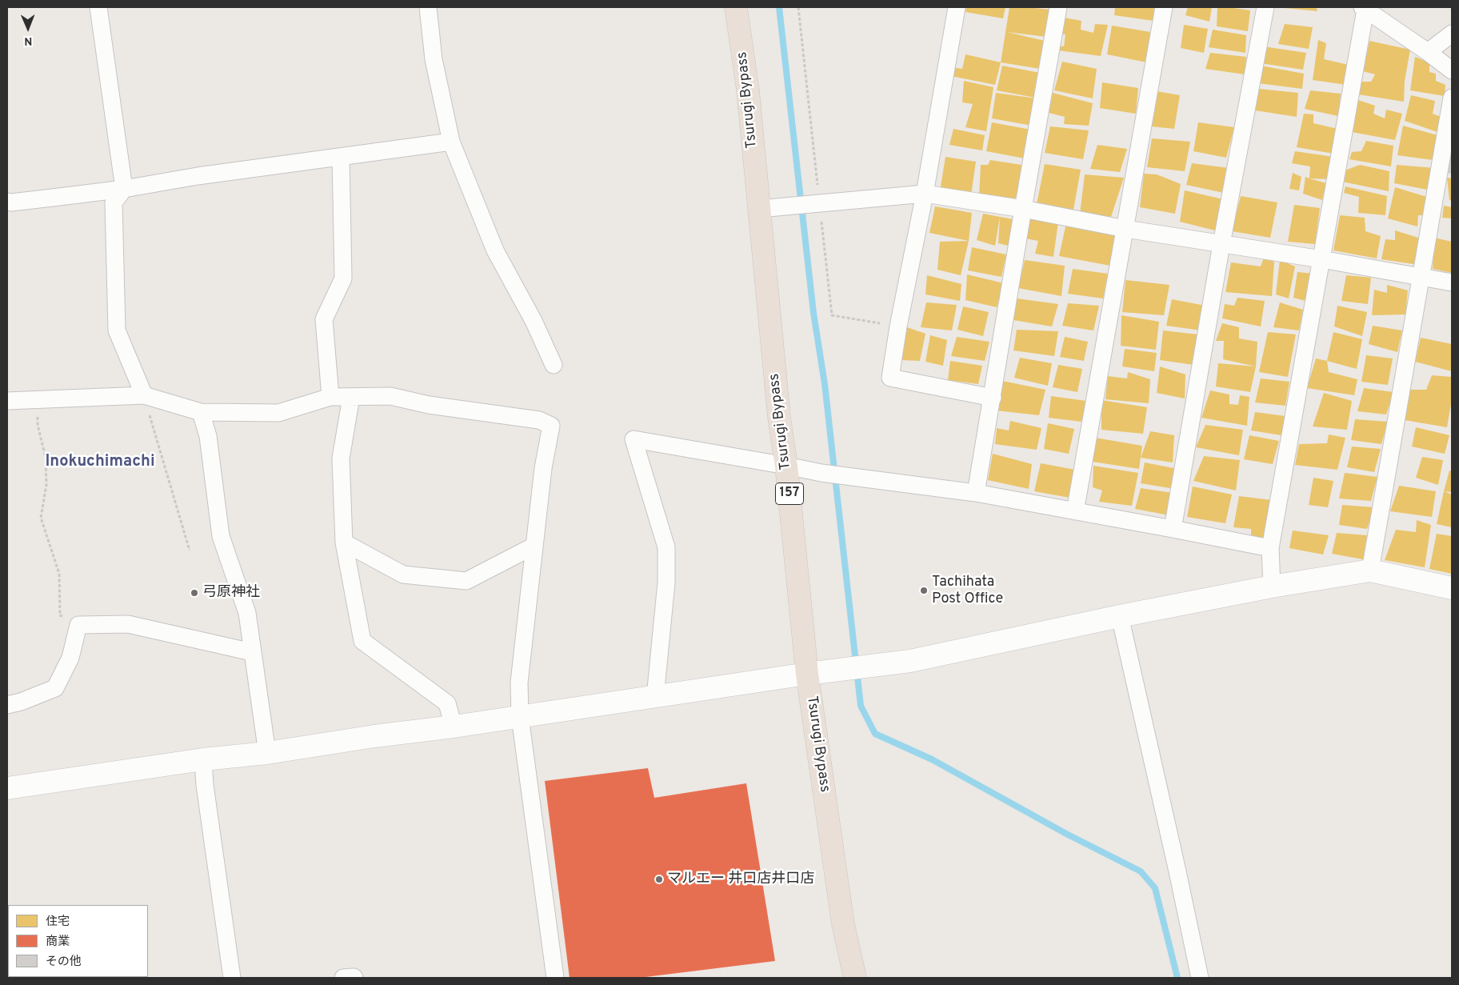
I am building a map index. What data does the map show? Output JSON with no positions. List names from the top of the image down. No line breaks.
{"streets":{"highway":["Tsurugi Bypass","157"]},"districts":["Inokuchimachi"],"places":["Tachihata Post Office","弓原神社","マルエー 井口店井口店"],"legend":["住宅","商業","その他"],"north":"bottom"}
